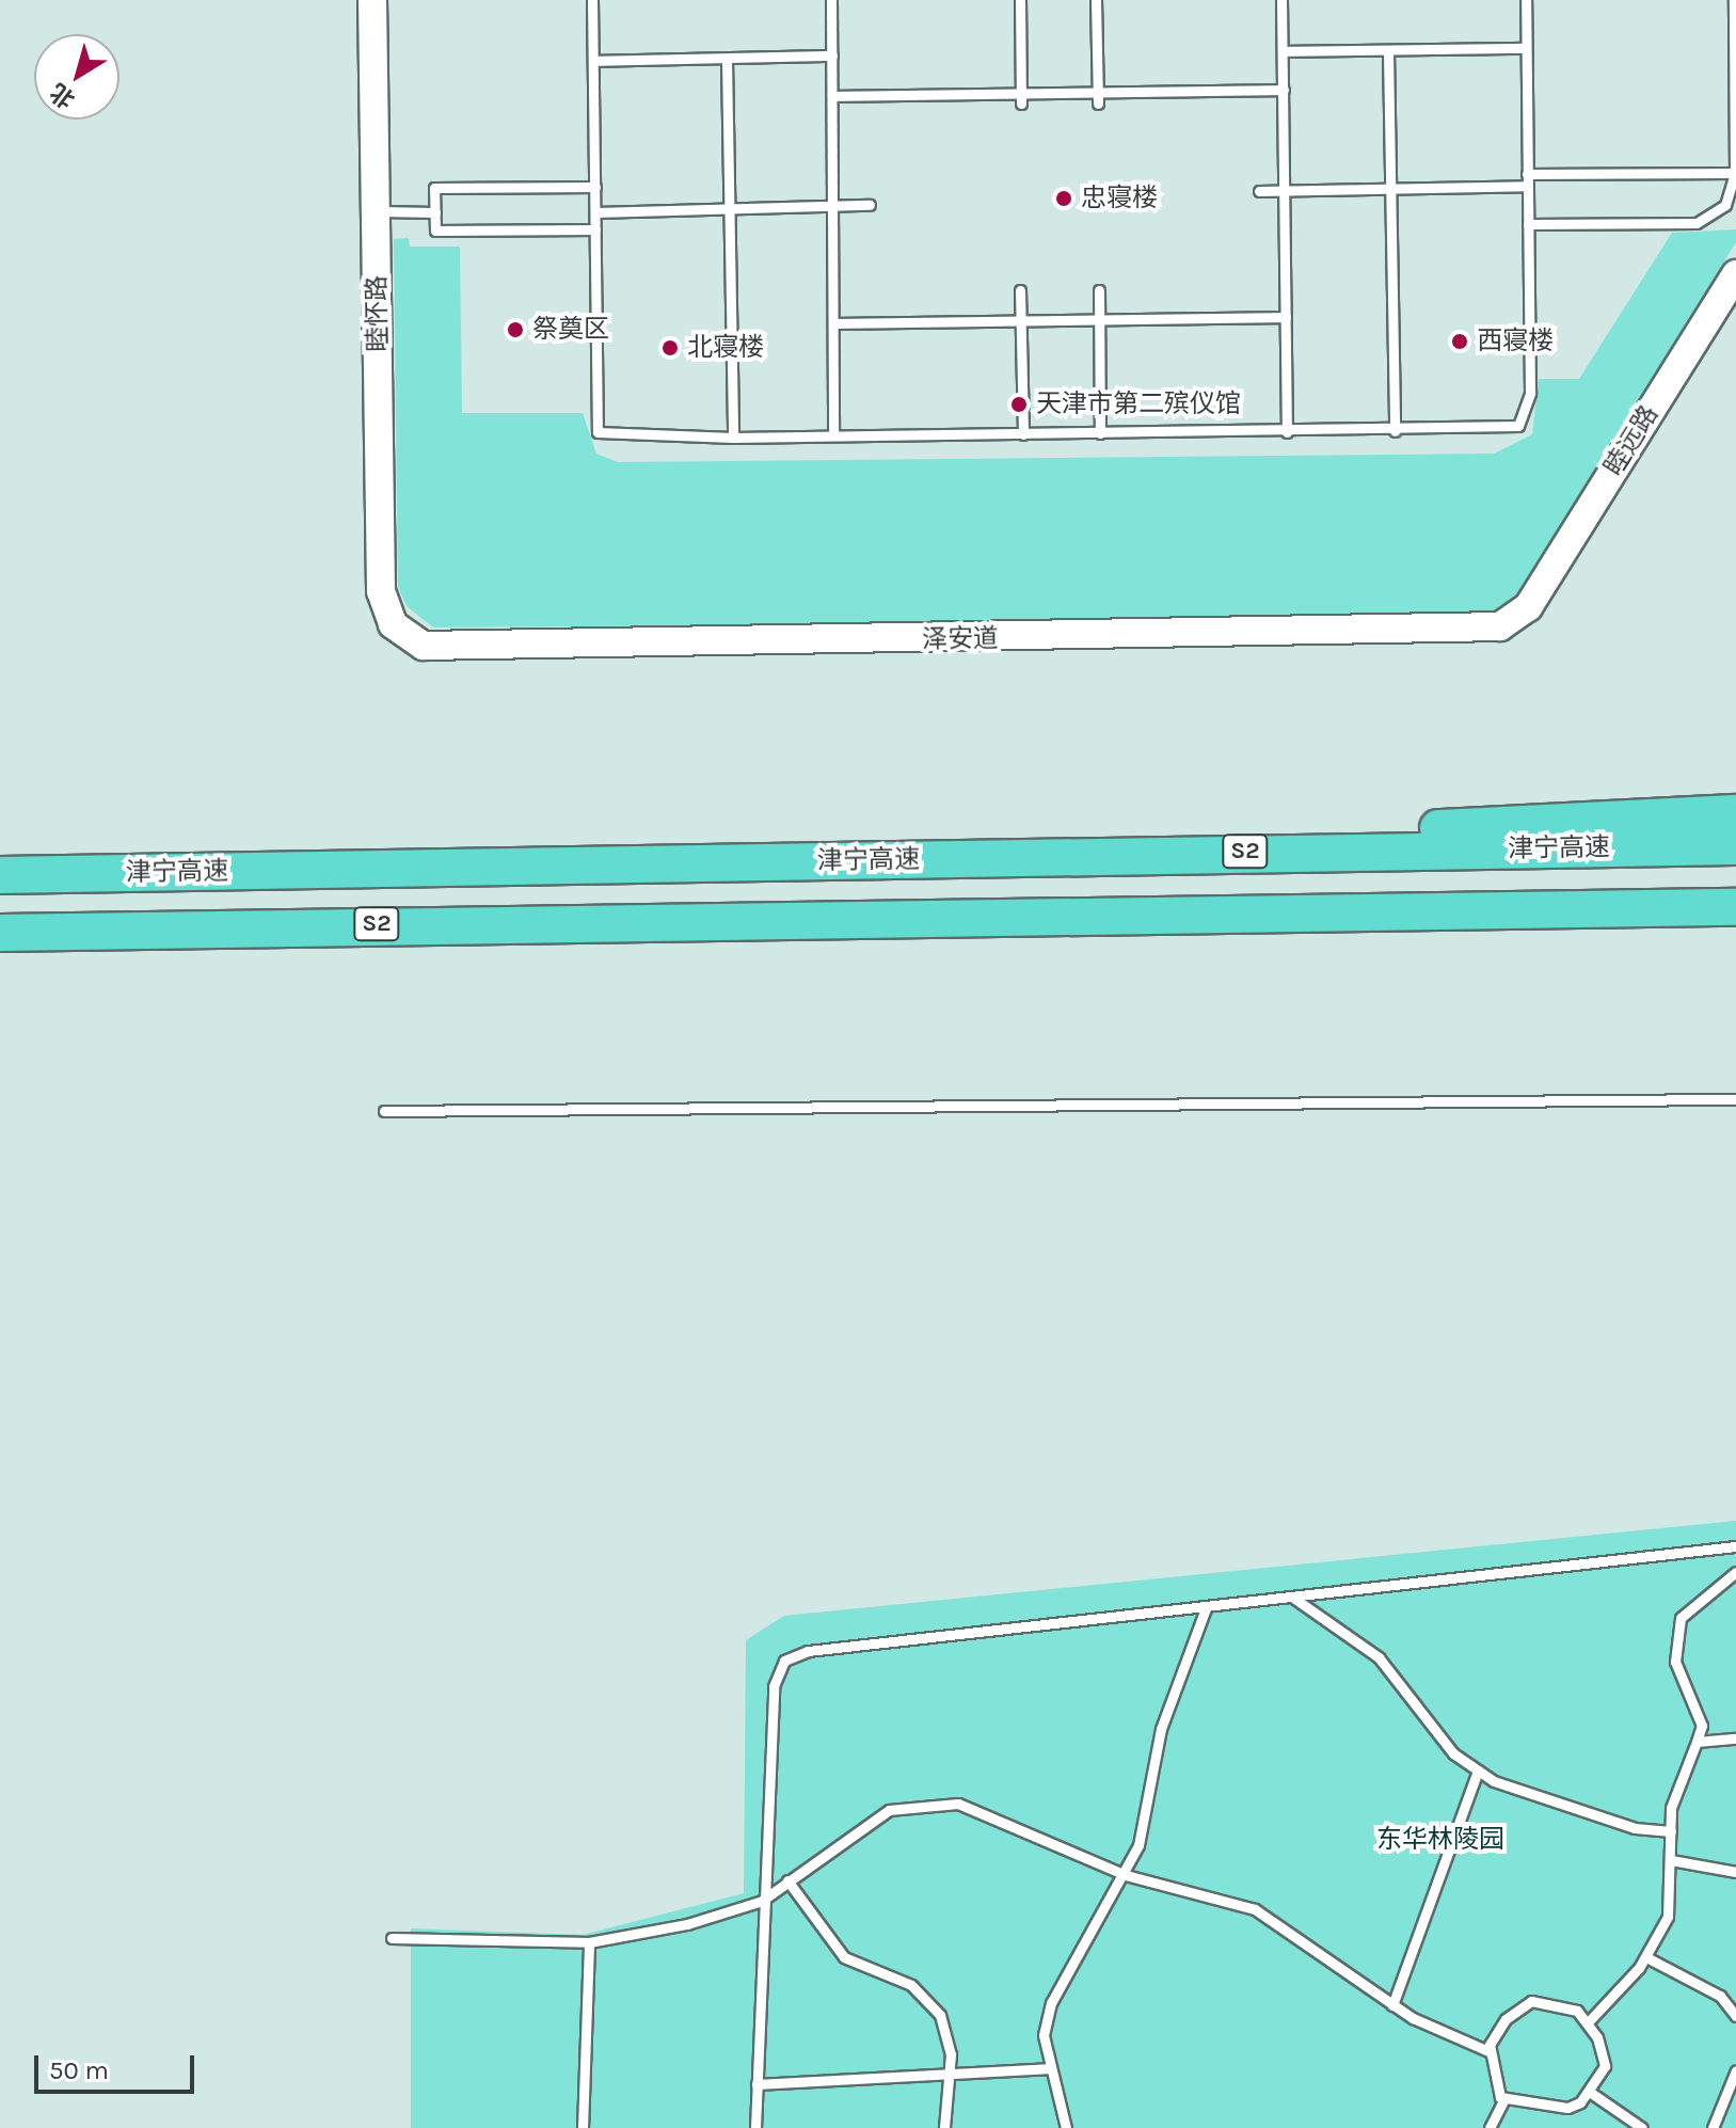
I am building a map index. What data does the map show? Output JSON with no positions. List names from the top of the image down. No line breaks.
{"streets":{"highway":["津宁高速","S2"],"street":["睦怀路","睦远路","泽安道"]},"crossings":[["睦怀路","泽安道"],["睦远路","泽安道"]],"parks":["东华林陵园"],"places":["忠寝楼","祭奠区","西寝楼","北寝楼","天津市第二殡仪馆"],"scale_bar":"50 m","north":"bottom left"}
